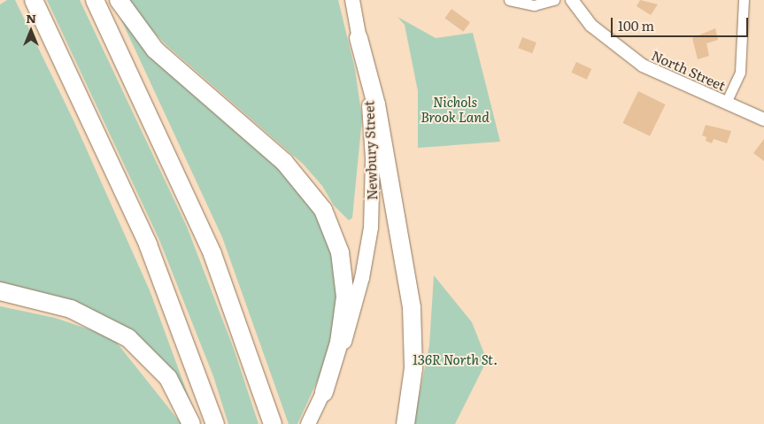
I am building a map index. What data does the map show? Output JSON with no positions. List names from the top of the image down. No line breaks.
{"streets":{"main road":["Newbury Street"],"street":["North Street"]},"parks":["Nichols Brook Land","136R North St."],"scale_bar":"100 m","north":"top"}
